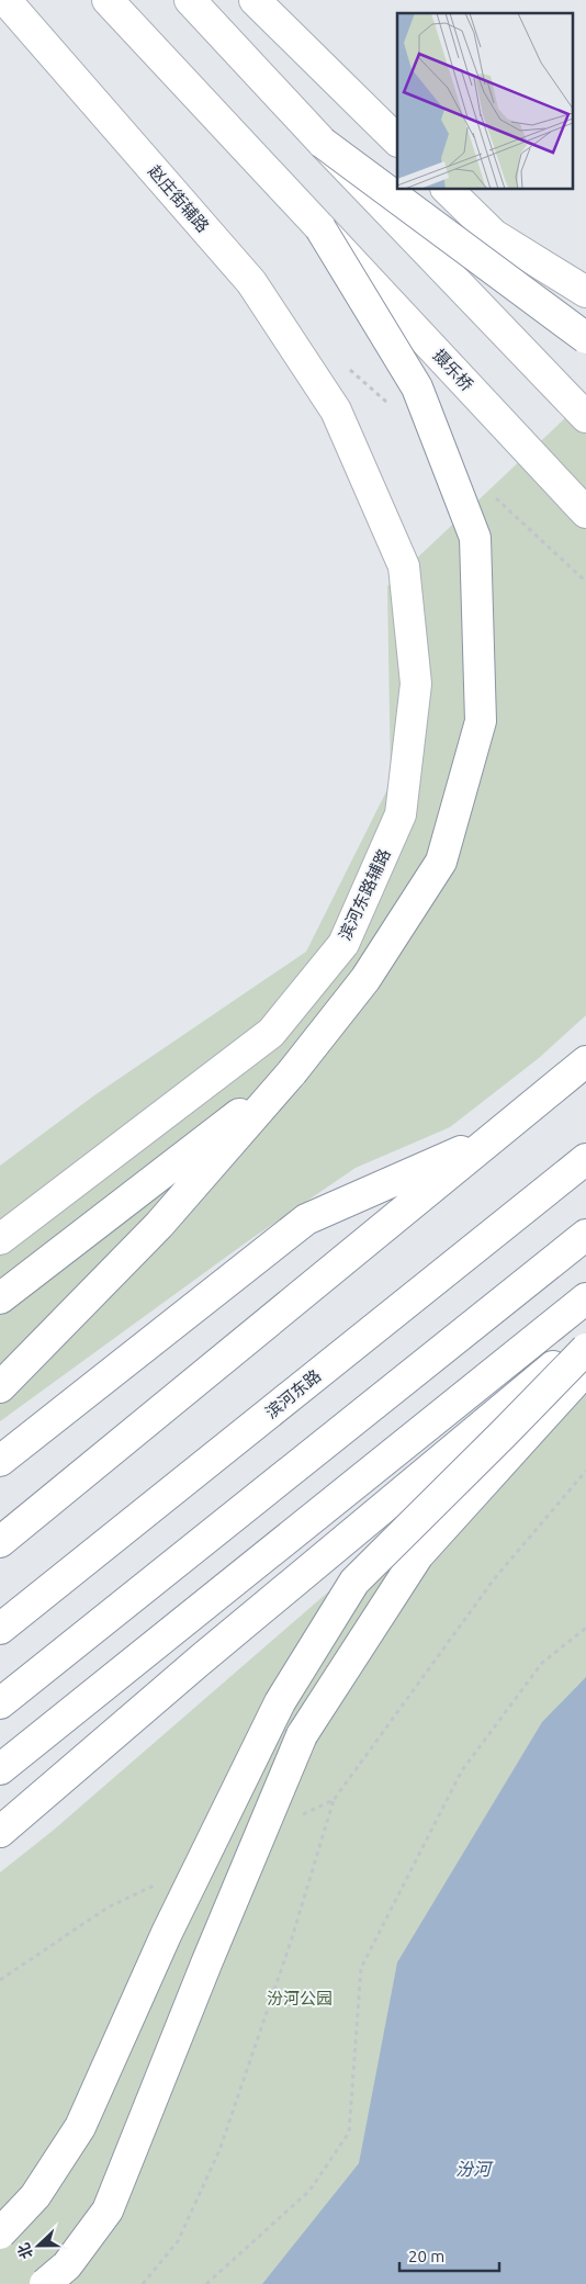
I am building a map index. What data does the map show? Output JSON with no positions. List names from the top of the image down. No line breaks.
{"streets":{"main road":["赵庄街辅路","摄乐桥","滨河东路辅路","滨河东路"]},"crossings":[["赵庄街辅路","滨河东路辅路"]],"water":["汾河"],"parks":["汾河公园"],"scale_bar":"20 m","north":"left"}
